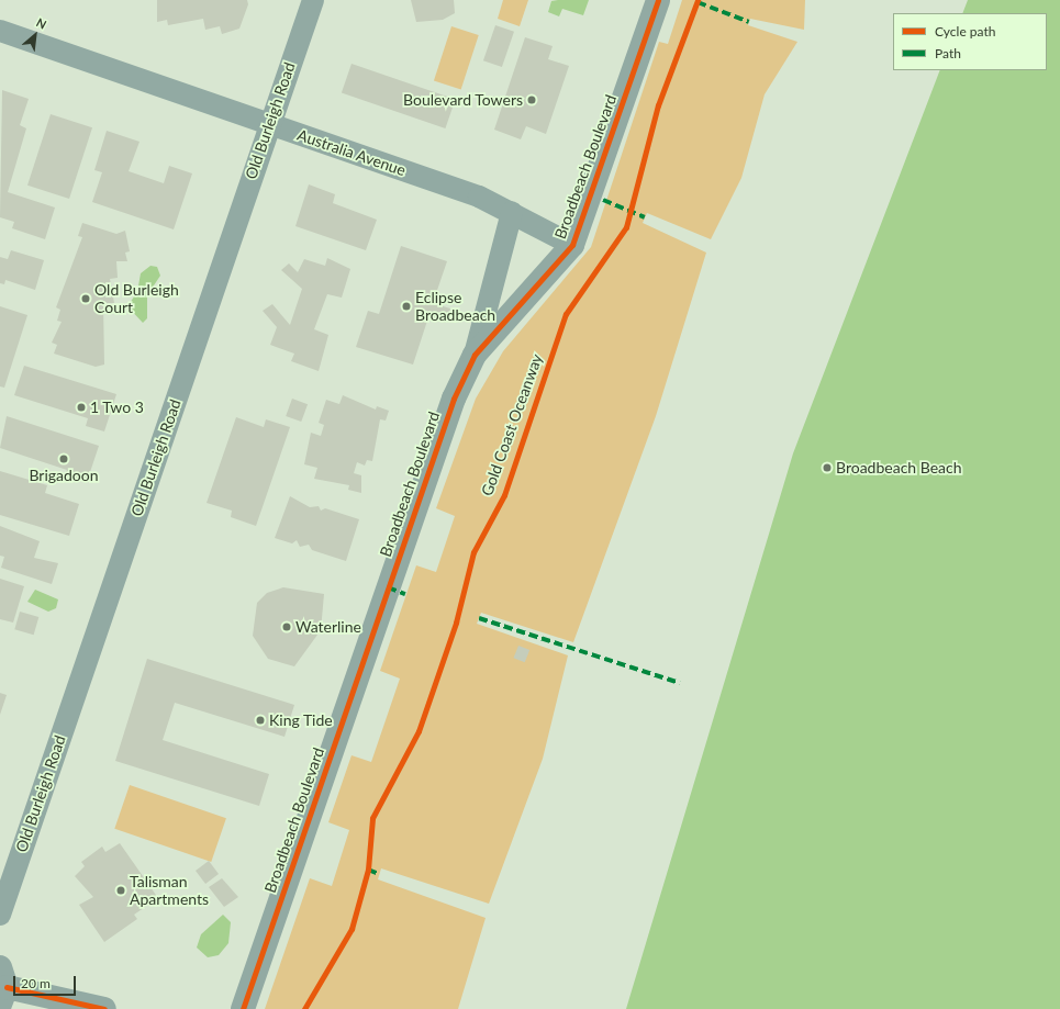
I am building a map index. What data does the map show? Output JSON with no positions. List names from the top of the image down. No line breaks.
{"streets":{"street":["Old Burleigh Road","Australia Avenue","Broadbeach Boulevard"],"cycle path":["Gold Coast Oceanway"]},"crossings":[["Old Burleigh Road","Australia Avenue"],["Australia Avenue","Broadbeach Boulevard"]],"places":["Boulevard Towers","Old Burleigh Court","Eclipse Broadbeach","1 Two 3","Brigadoon","Broadbeach Beach","Waterline","King Tide","Talisman Apartments"],"legend":["Cycle path","Path"],"scale_bar":"20 m","north":"top right"}
